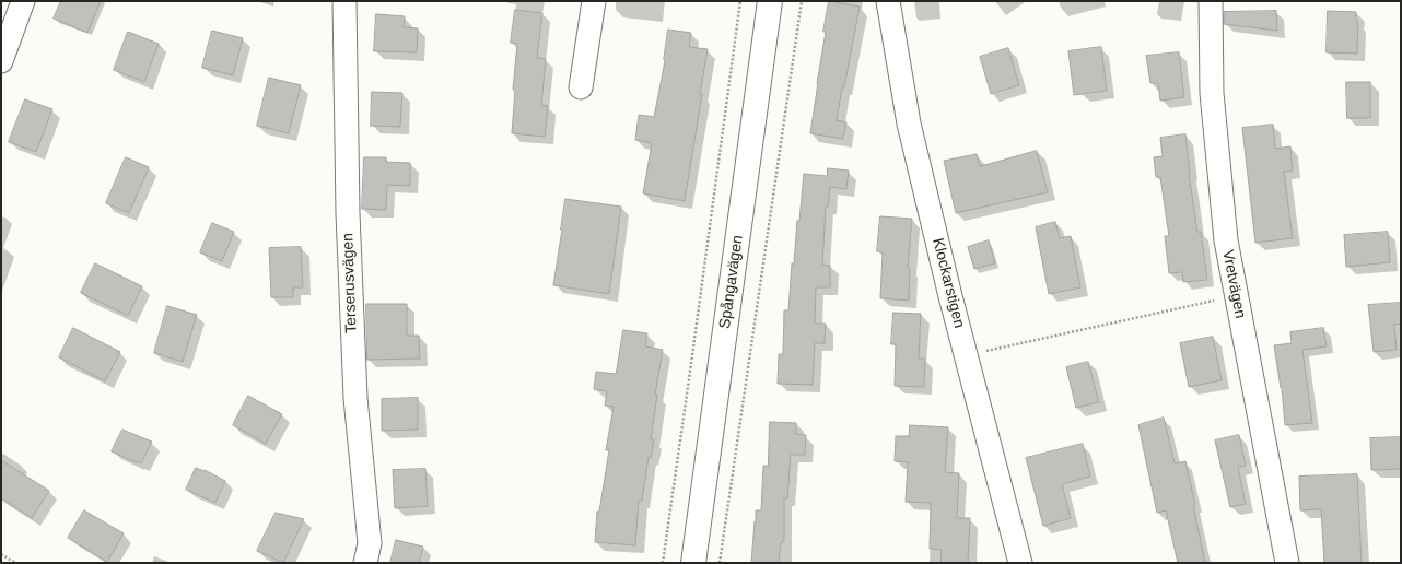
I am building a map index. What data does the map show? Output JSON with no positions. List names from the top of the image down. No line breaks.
{"streets":{"street":["Spångavägen","Terserusvägen","Klockarstigen","Vretvägen"]}}
